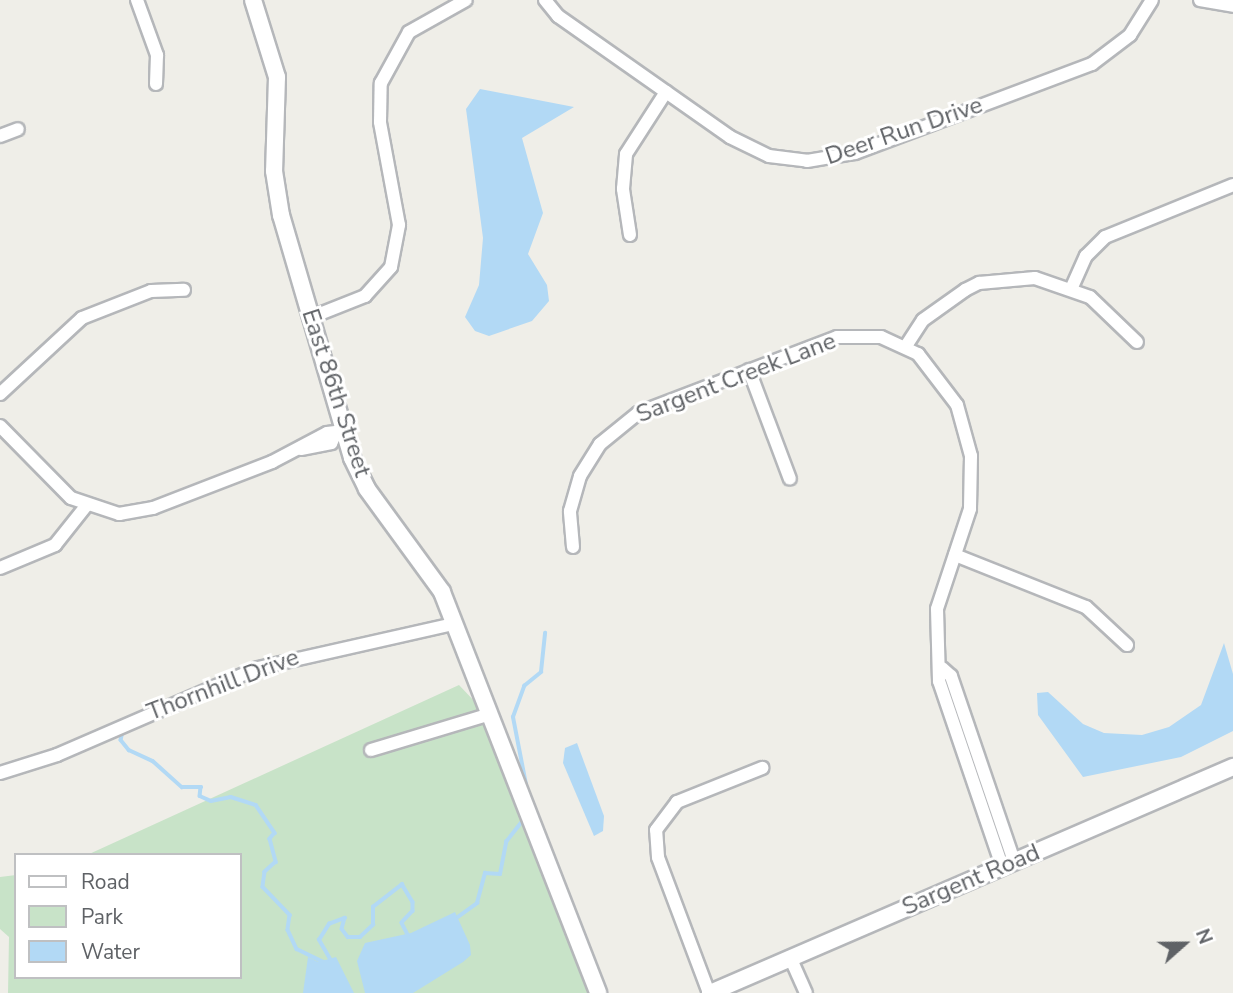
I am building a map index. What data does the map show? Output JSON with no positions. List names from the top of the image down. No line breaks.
{"streets":{"street":["Deer Run Drive","Sargent Creek Lane","East 86th Street","Thornhill Drive","Sargent Road"]},"crossings":[["East 86th Street","Thornhill Drive"]],"legend":["Road","Park","Water"],"north":"right"}
